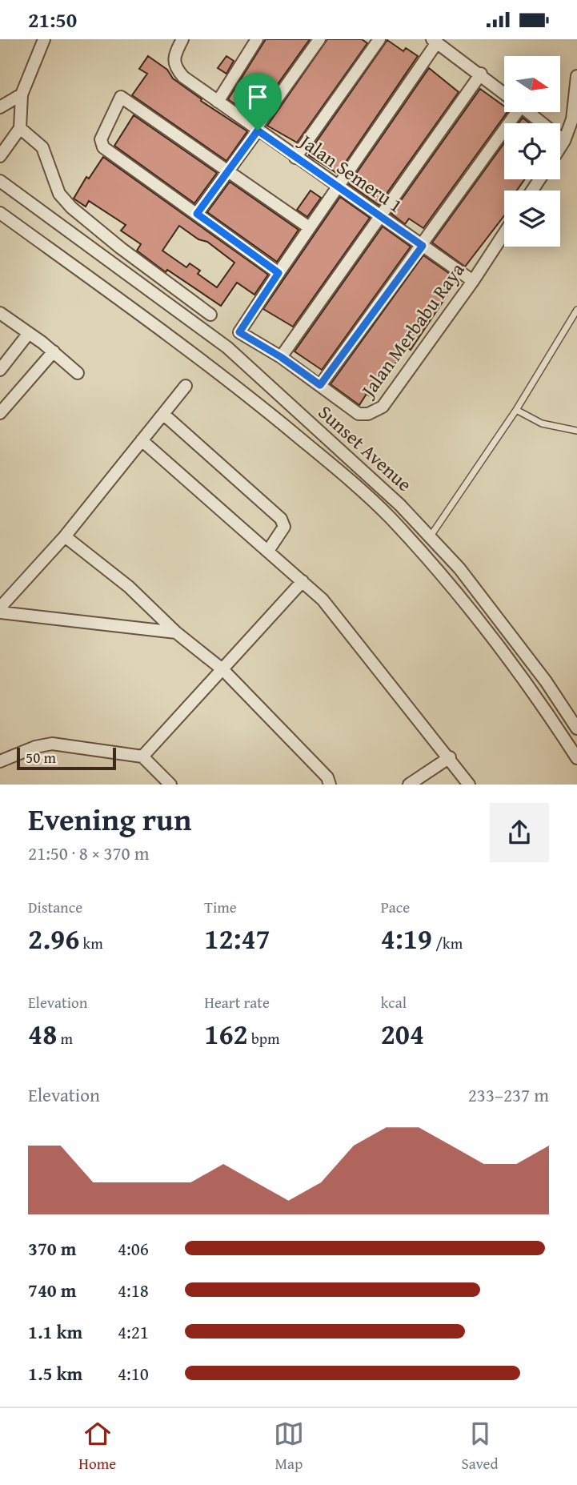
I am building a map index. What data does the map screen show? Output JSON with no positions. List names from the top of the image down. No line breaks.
{"streets":{"street":["Jalan Semeru 1","Jalan Merbabu Raya","Sunset Avenue"]},"crossings":[["Jalan Semeru 1","Jalan Merbabu Raya"]],"scale_bar":"50 m","north":"right","page":{"status":"21:50","scale":"50 m","heading":["Evening run","21:50 · 8 × 370 m"],"stats":[["Distance","2.96 km"],["Time","12:47"],["Pace","4:19 /km"],["Elevation","48 m"],["Heart rate","162 bpm"],["kcal","204"]],"chart":["Elevation","233–237 m"],"list":[{"name":"370 m","note":"4:06"},{"name":"740 m","note":"4:18"},{"name":"1.1 km","note":"4:21"},{"name":"1.5 km","note":"4:10"}],"tabs":["Home","Map","Saved"]}}
